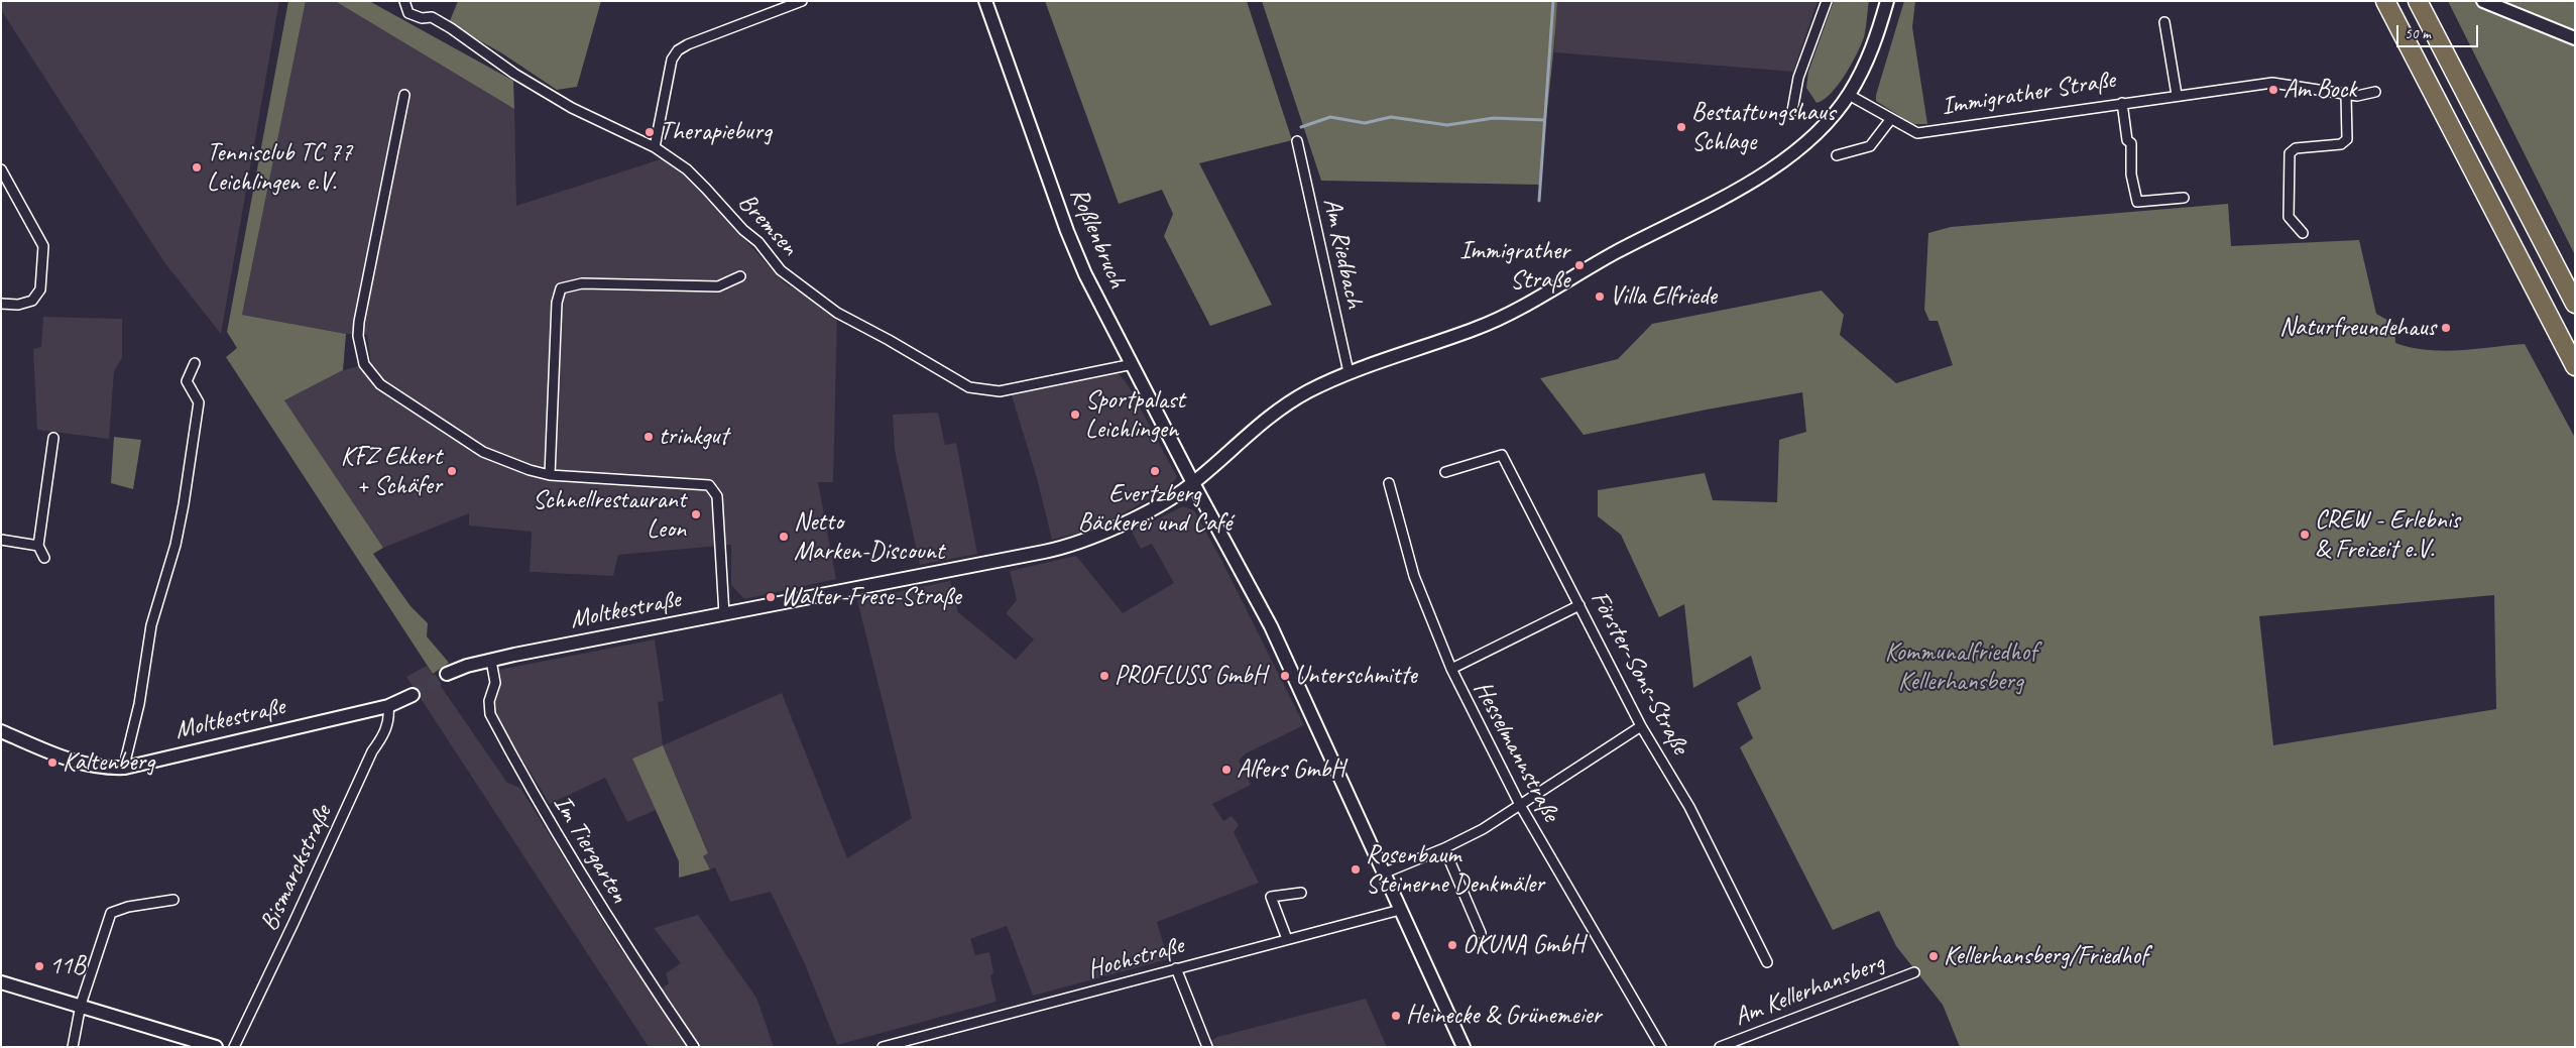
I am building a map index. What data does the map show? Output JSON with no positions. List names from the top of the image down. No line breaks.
{"streets":{"main road":["Roßlenbruch","Moltkestraße"],"street":["Immigrather Straße","Bremsen","Am Riedbach","Förster-Sons-Straße","Hesselmannstraße","Im Tiergarten","Bismarckstraße","Hochstraße","Am Kellerhansberg"]},"crossings":[["Bremsen","Roßlenbruch"],["Roßlenbruch","Moltkestraße"],["Moltkestraße","Im Tiergarten"],["Moltkestraße","Bismarckstraße"]],"parks":["Kommunalfriedhof Kellerhansberg"],"places":["Am Bock","Bestattungshaus Schlage","Therapieburg","Tennisclub TC 77 Leichlingen e.V.","Immigrather Straße","Villa Elfriede","Naturfreundehaus","Sportpalast Leichlingen","trinkgut","KFZ Ekkert + Schäfer","Evertzberg Bäckerei und Café","Schnellrestaurant Leon","CREW - Erlebnis & Freizeit e.V.","Netto Marken-Discount","Walter-Frese-Straße","PROFLUSS GmbH","Unterschmitte","Kaltenberg","Alfers GmbH","Rosenbaum Steinerne Denkmäler","OKUNA GmbH","Kellerhansberg/Friedhof","11B","Heinecke & Grünemeier"],"scale_bar":"50 m"}
